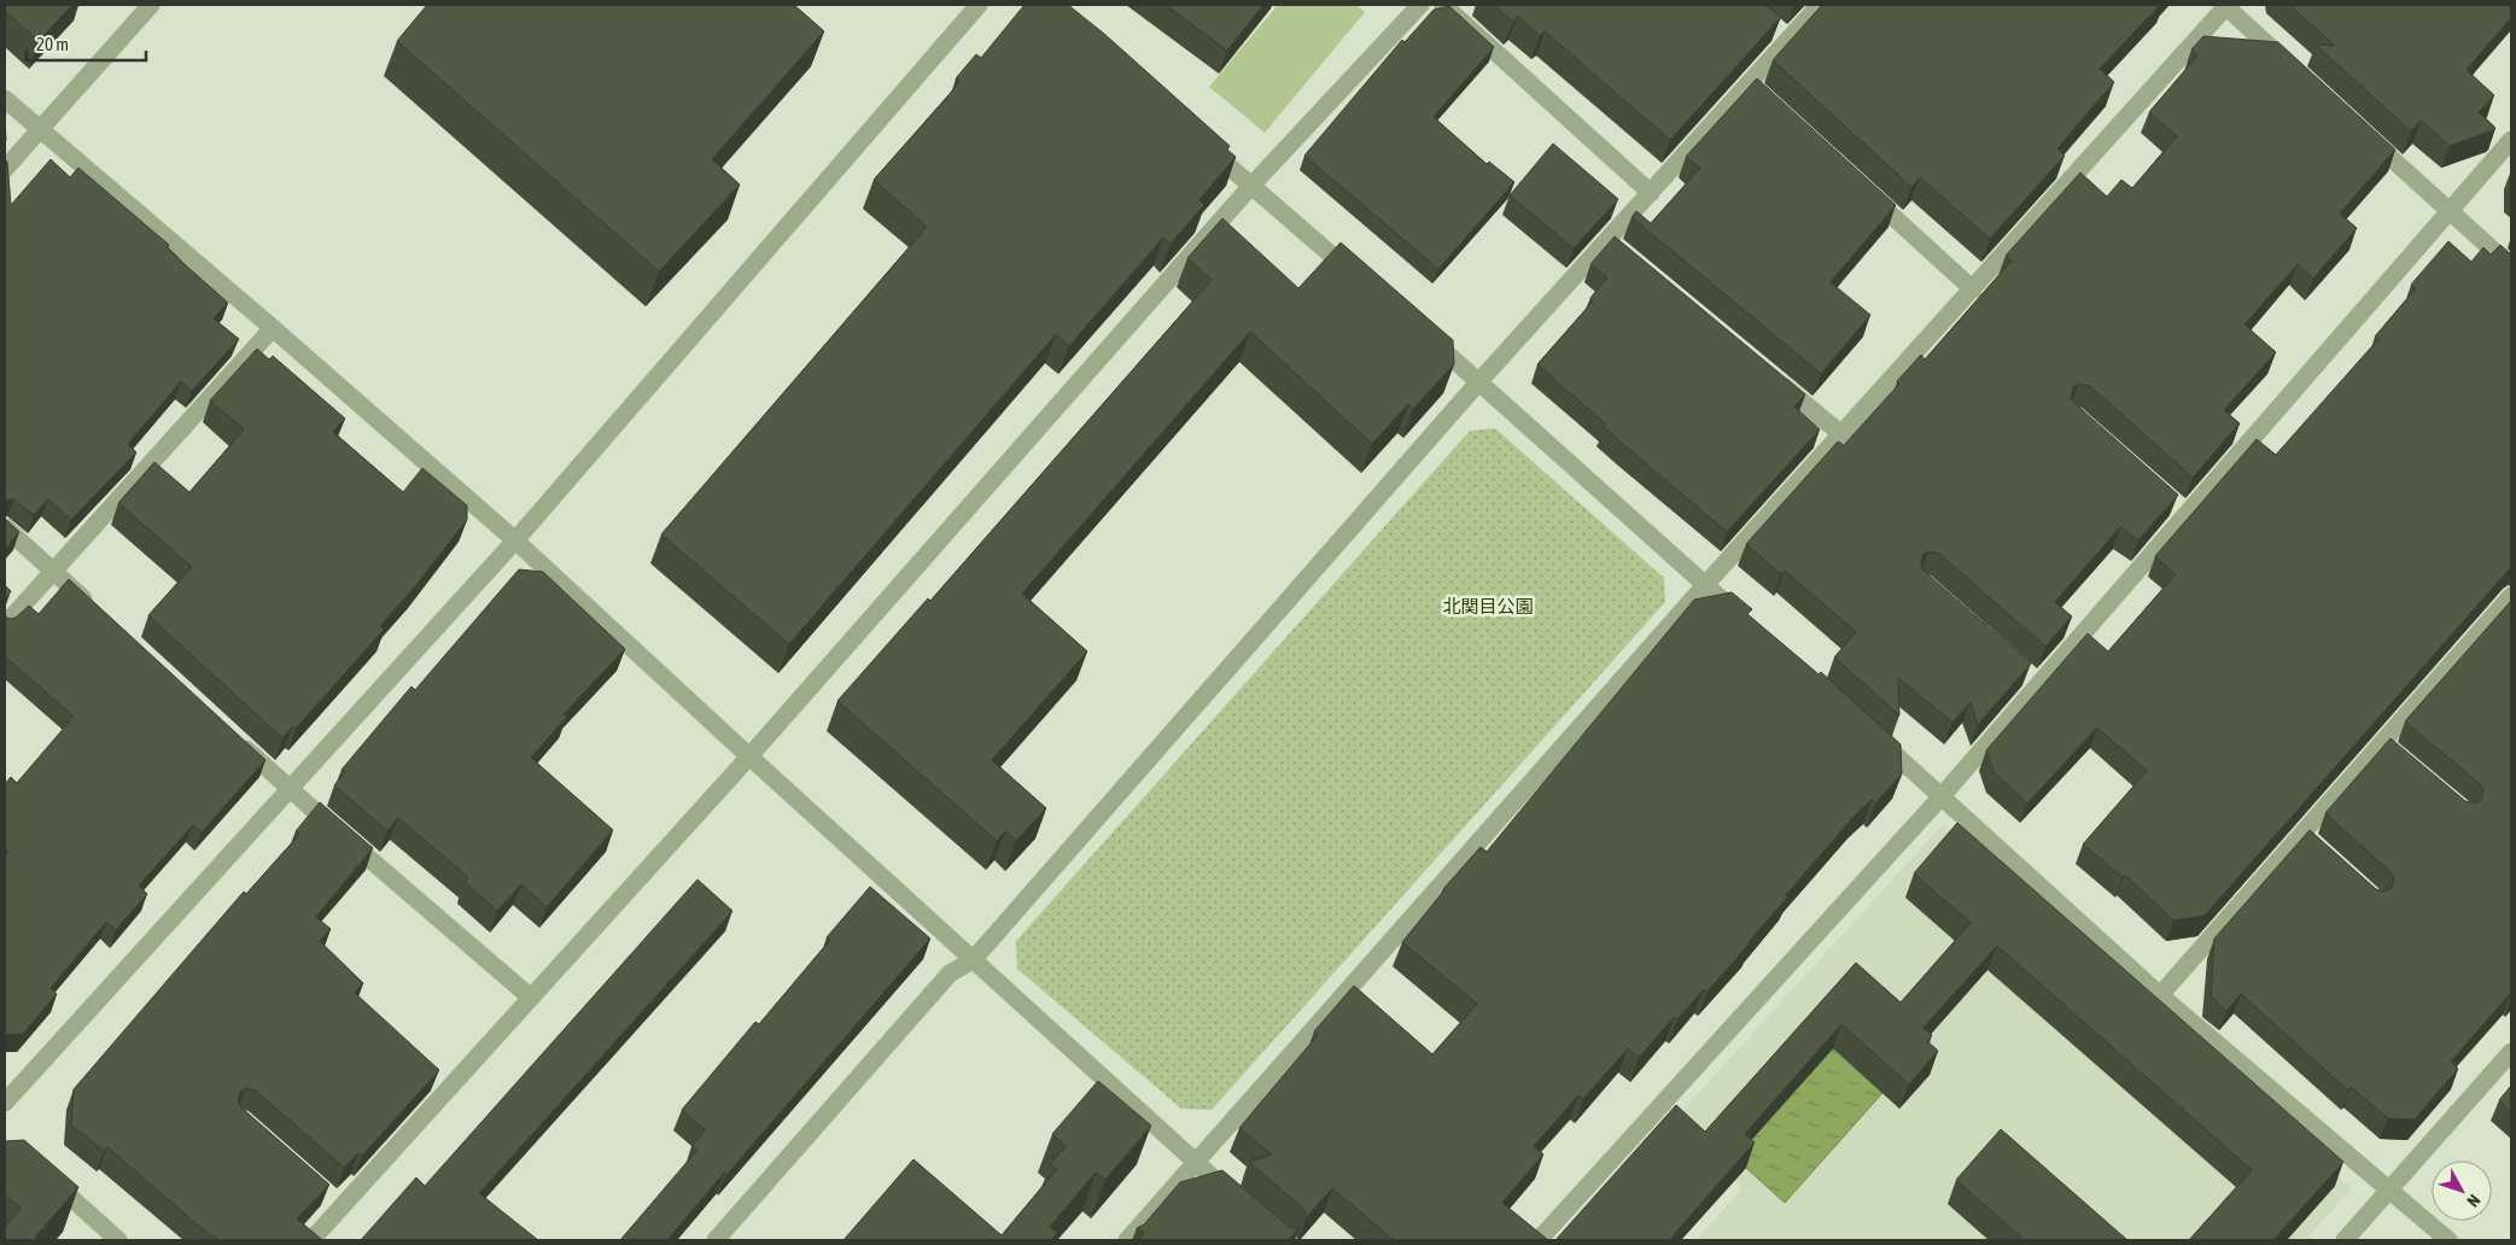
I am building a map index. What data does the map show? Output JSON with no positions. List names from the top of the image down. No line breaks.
{"parks":["北関目公園"],"scale_bar":"20 m","north":"bottom right"}
